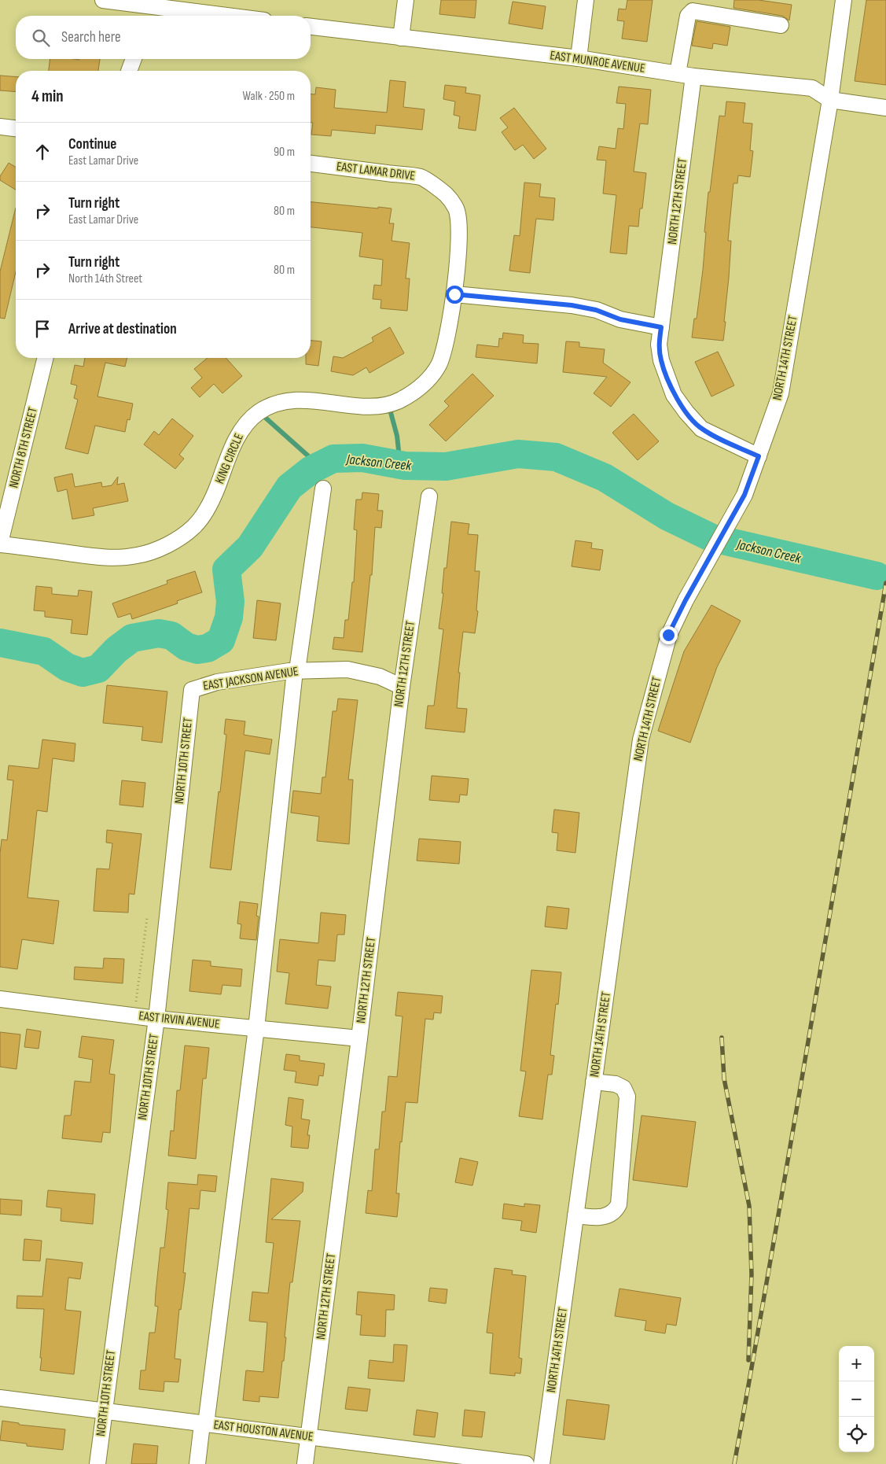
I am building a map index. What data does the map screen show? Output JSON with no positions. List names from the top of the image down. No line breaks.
{"streets":{"street":["EAST MUNROE AVENUE","EAST LAMAR DRIVE","NORTH 12TH STREET","NORTH 14TH STREET","NORTH 8TH STREET","KING CIRCLE","EAST JACKSON AVENUE","NORTH 10TH STREET","EAST IRVIN AVENUE","EAST HOUSTON AVENUE"]},"crossings":[["EAST MUNROE AVENUE","NORTH 12TH STREET"],["EAST MUNROE AVENUE","NORTH 14TH STREET"],["EAST LAMAR DRIVE","KING CIRCLE"],["NORTH 12TH STREET","EAST JACKSON AVENUE"],["NORTH 12TH STREET","EAST IRVIN AVENUE"],["NORTH 12TH STREET","EAST HOUSTON AVENUE"],["NORTH 8TH STREET","KING CIRCLE"],["EAST JACKSON AVENUE","NORTH 10TH STREET"],["NORTH 10TH STREET","EAST IRVIN AVENUE"],["NORTH 10TH STREET","EAST HOUSTON AVENUE"]],"water":["Jackson Creek"],"page":{"search":"Search here","heading":["4 min","Walk · 250 m"],"list":[["Continue","East Lamar Drive","90 m"],["Turn right","East Lamar Drive","80 m"],["Turn right","North 14th Street","80 m"],"Arrive at destination"],"map_buttons":["+","−"]}}
